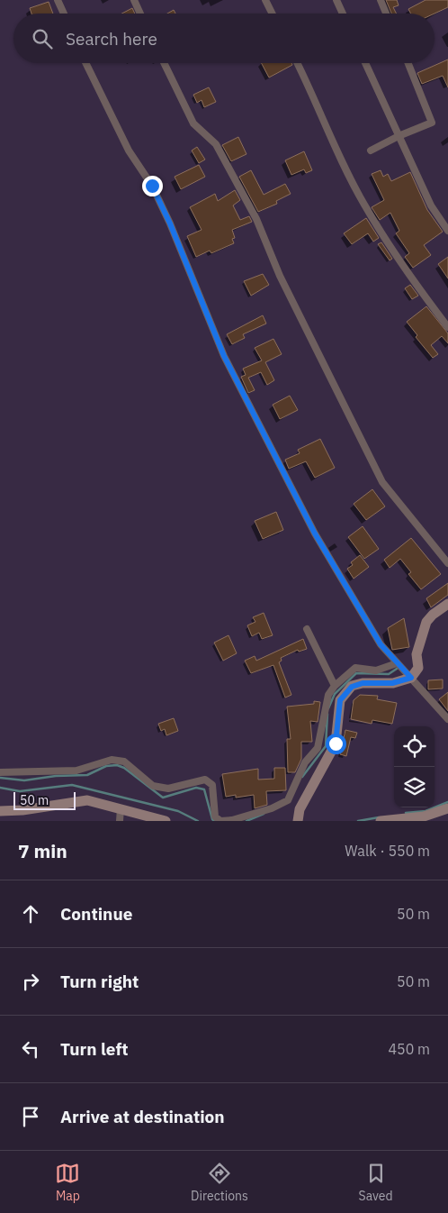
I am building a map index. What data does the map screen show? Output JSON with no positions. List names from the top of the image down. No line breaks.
{"scale_bar":"50 m","page":{"search":"Search here","scale":"50 m","heading":["7 min","Walk · 550 m"],"list":[["Continue","50 m"],["Turn right","50 m"],["Turn left","450 m"],"Arrive at destination"],"nav":["Map","Directions","Saved"]}}
